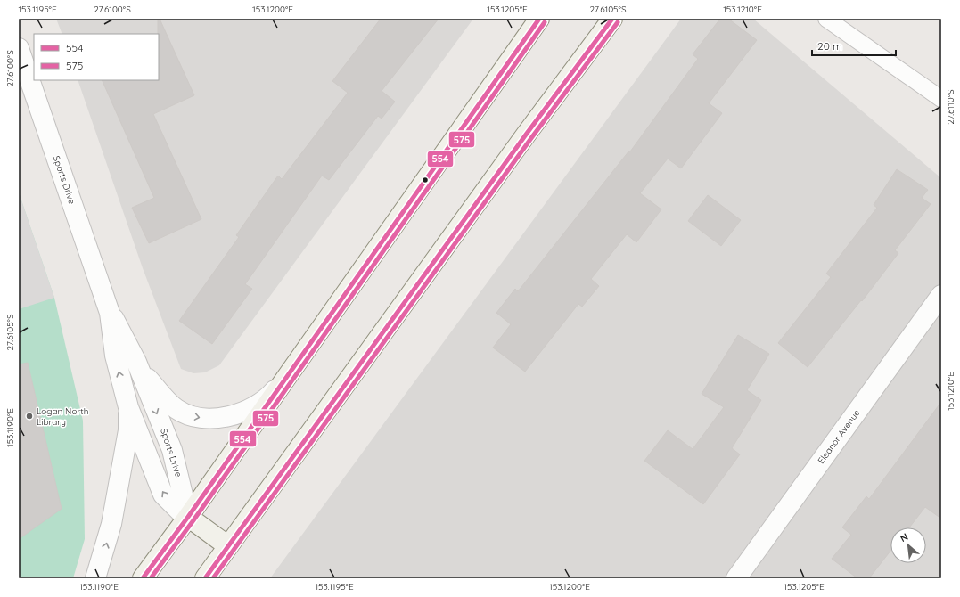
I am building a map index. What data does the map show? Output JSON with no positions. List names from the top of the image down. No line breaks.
{"streets":{"main road":["Sports Drive"],"street":["Eleanor Avenue"]},"places":["Logan North Library"],"lines":["transit line 554","transit line 575"],"legend":["554","575"],"scale_bar":"20 m","north":"top left","coordinates":["153.1195°E","27.6100°S","153.1200°E","153.1205°E","27.6105°S","153.1210°E","27.6110°S","153.1190°E"]}
